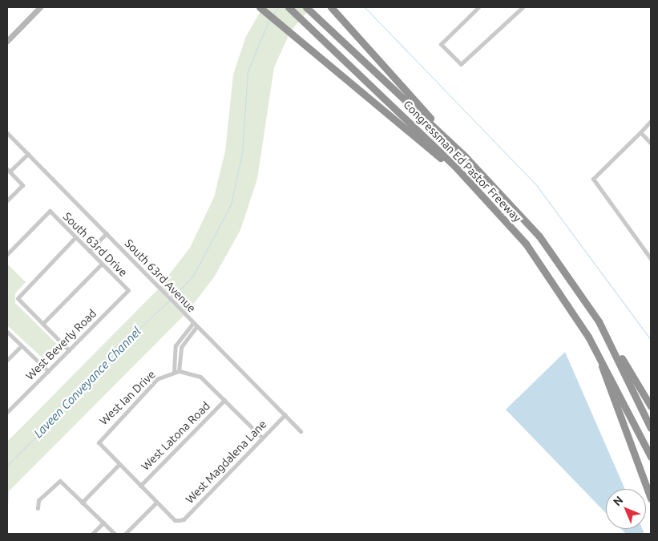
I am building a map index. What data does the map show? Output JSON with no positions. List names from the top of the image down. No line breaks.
{"streets":{"highway":["Congressman Ed Pastor Freeway"],"street":["South 63rd Drive","South 63rd Avenue","West Beverly Road","West Ian Drive","West Latona Road","West Magdalena Lane"]},"crossings":[["South 63rd Drive","West Beverly Road"],["South 63rd Avenue","West Magdalena Lane"]],"water":["Laveen Conveyance Channel"],"north":"top left"}
